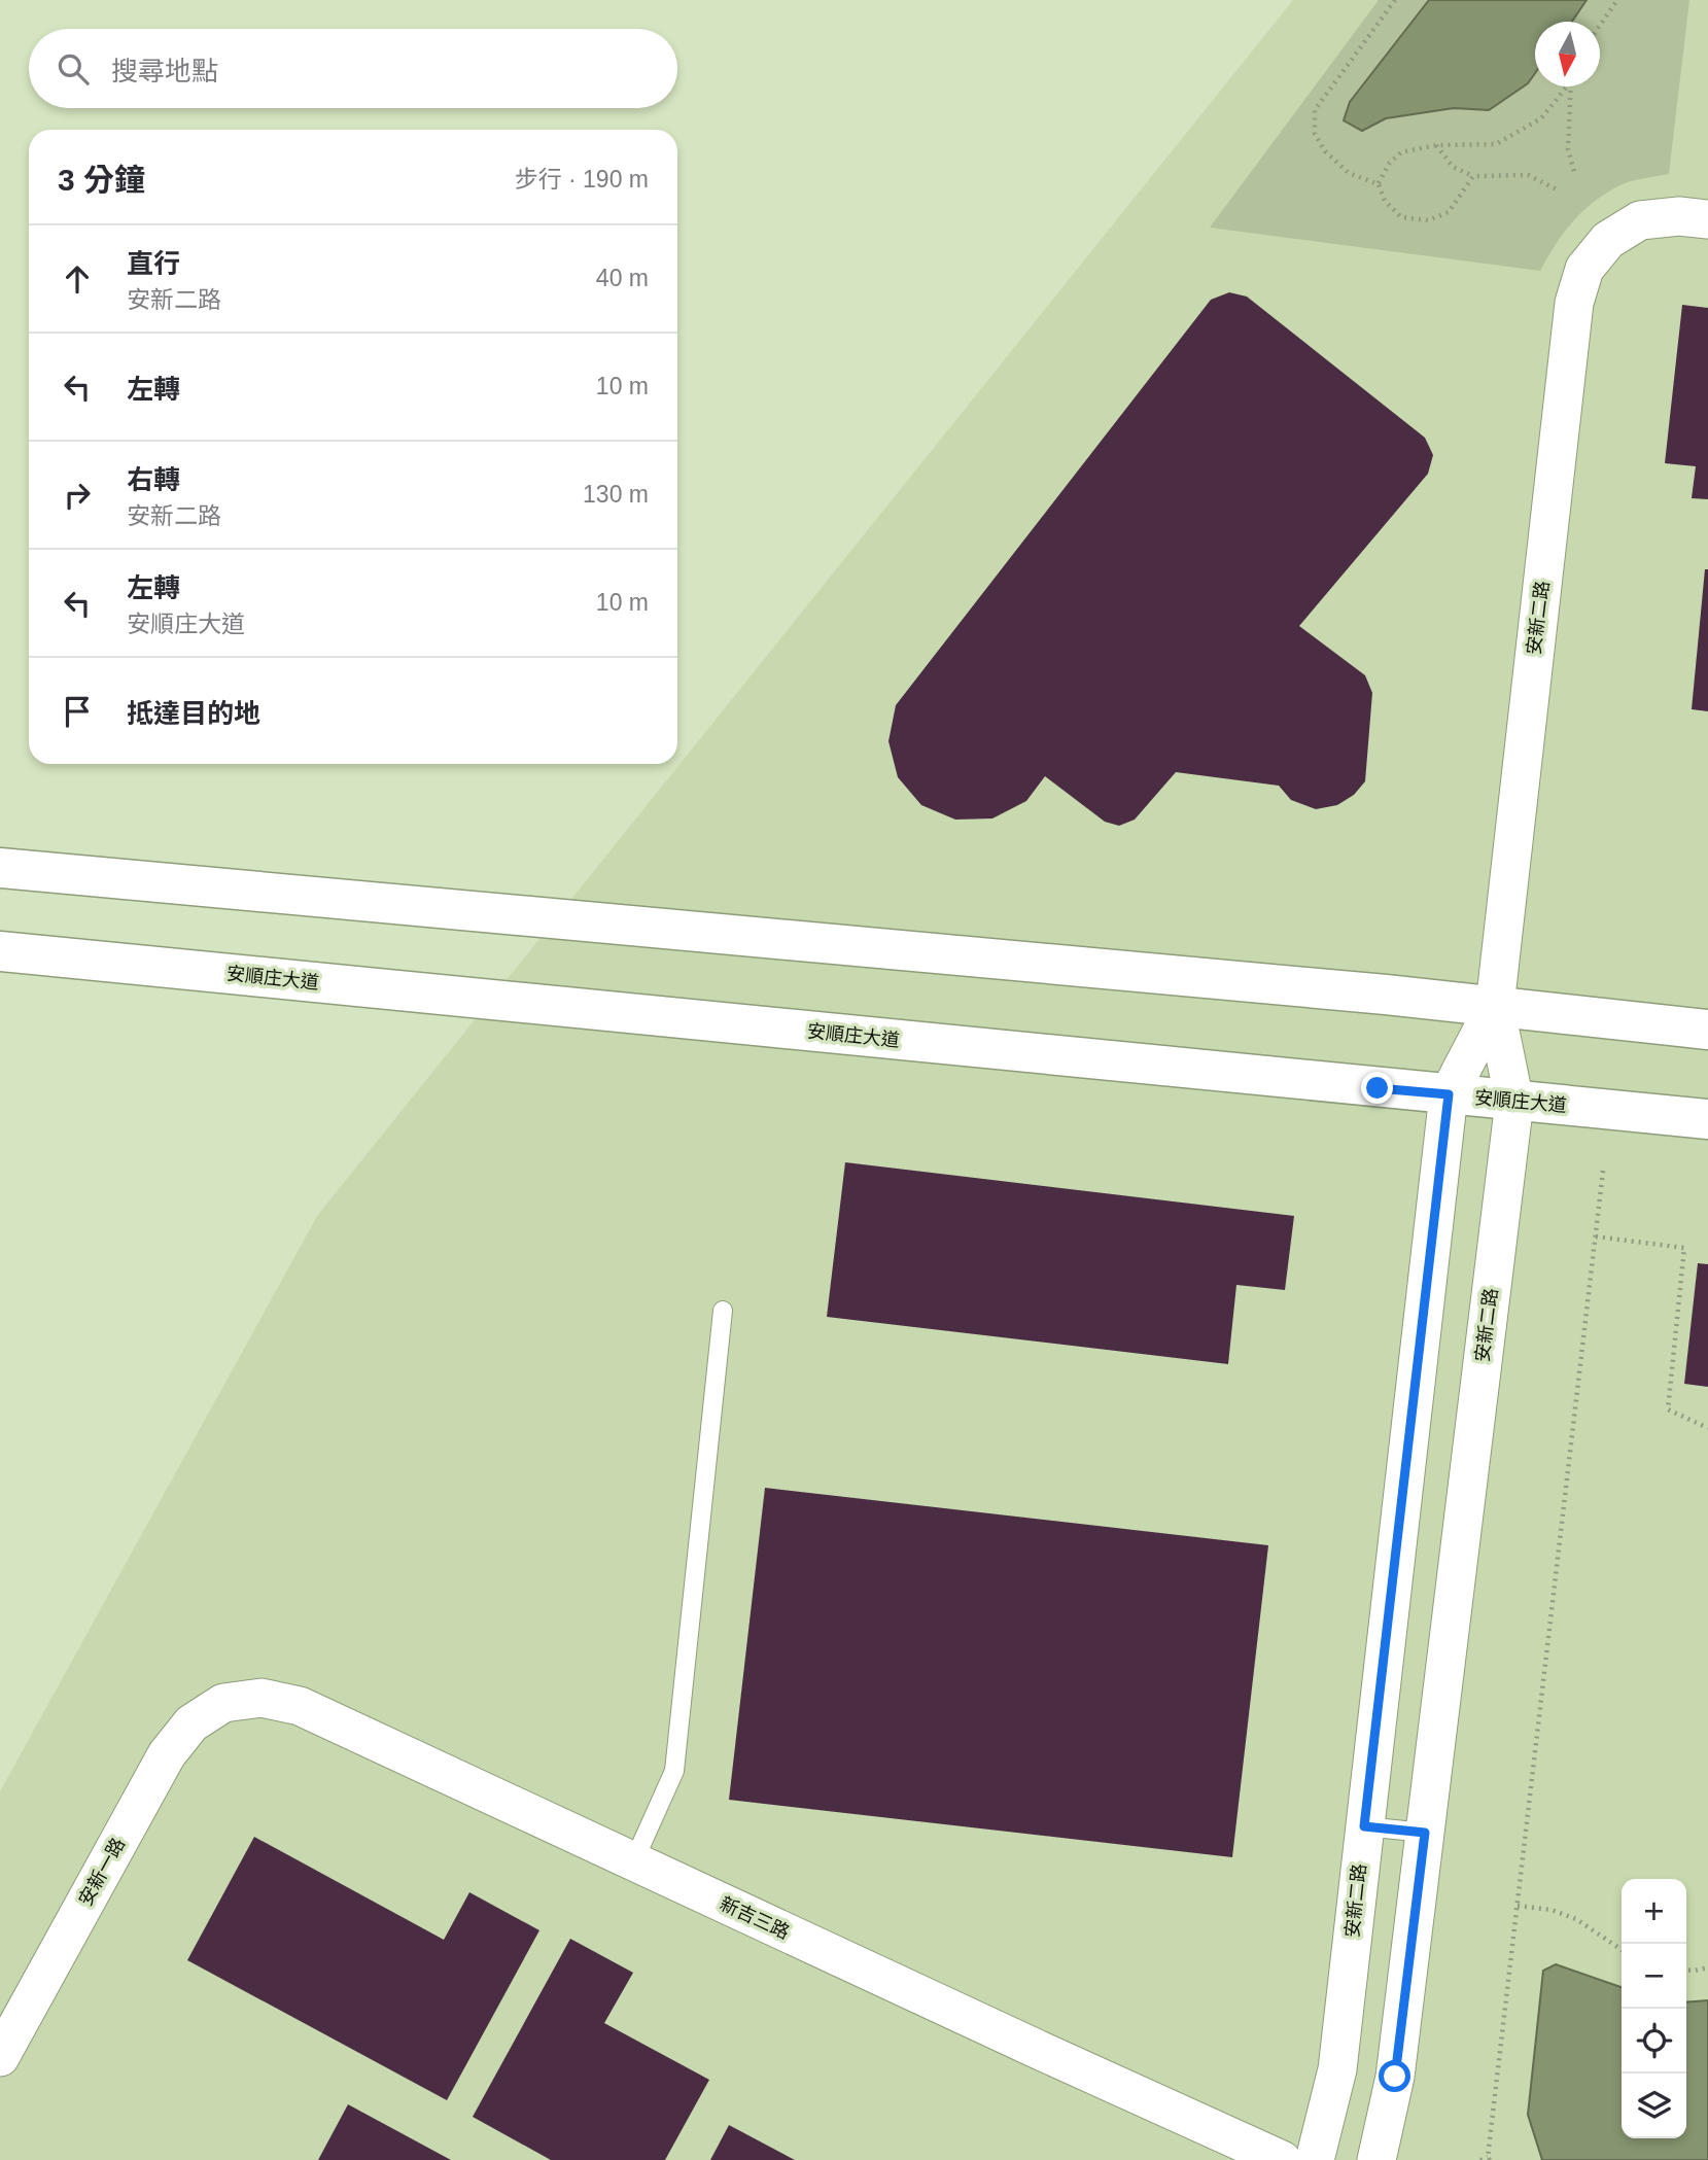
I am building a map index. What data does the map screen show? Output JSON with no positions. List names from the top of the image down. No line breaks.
{"streets":{"street":["安新二路","安順庄大道","安新一路","新吉三路"]},"crossings":[["安新二路","安順庄大道"],["安新一路","新吉三路"]],"north":"bottom","page":{"search":"搜尋地點","heading":["3 分鐘","步行 · 190 m"],"list":[["直行","安新二路","40 m"],["左轉","10 m"],["右轉","安新二路","130 m"],["左轉","安順庄大道","10 m"],"抵達目的地"],"map_buttons":["+","−"]}}
